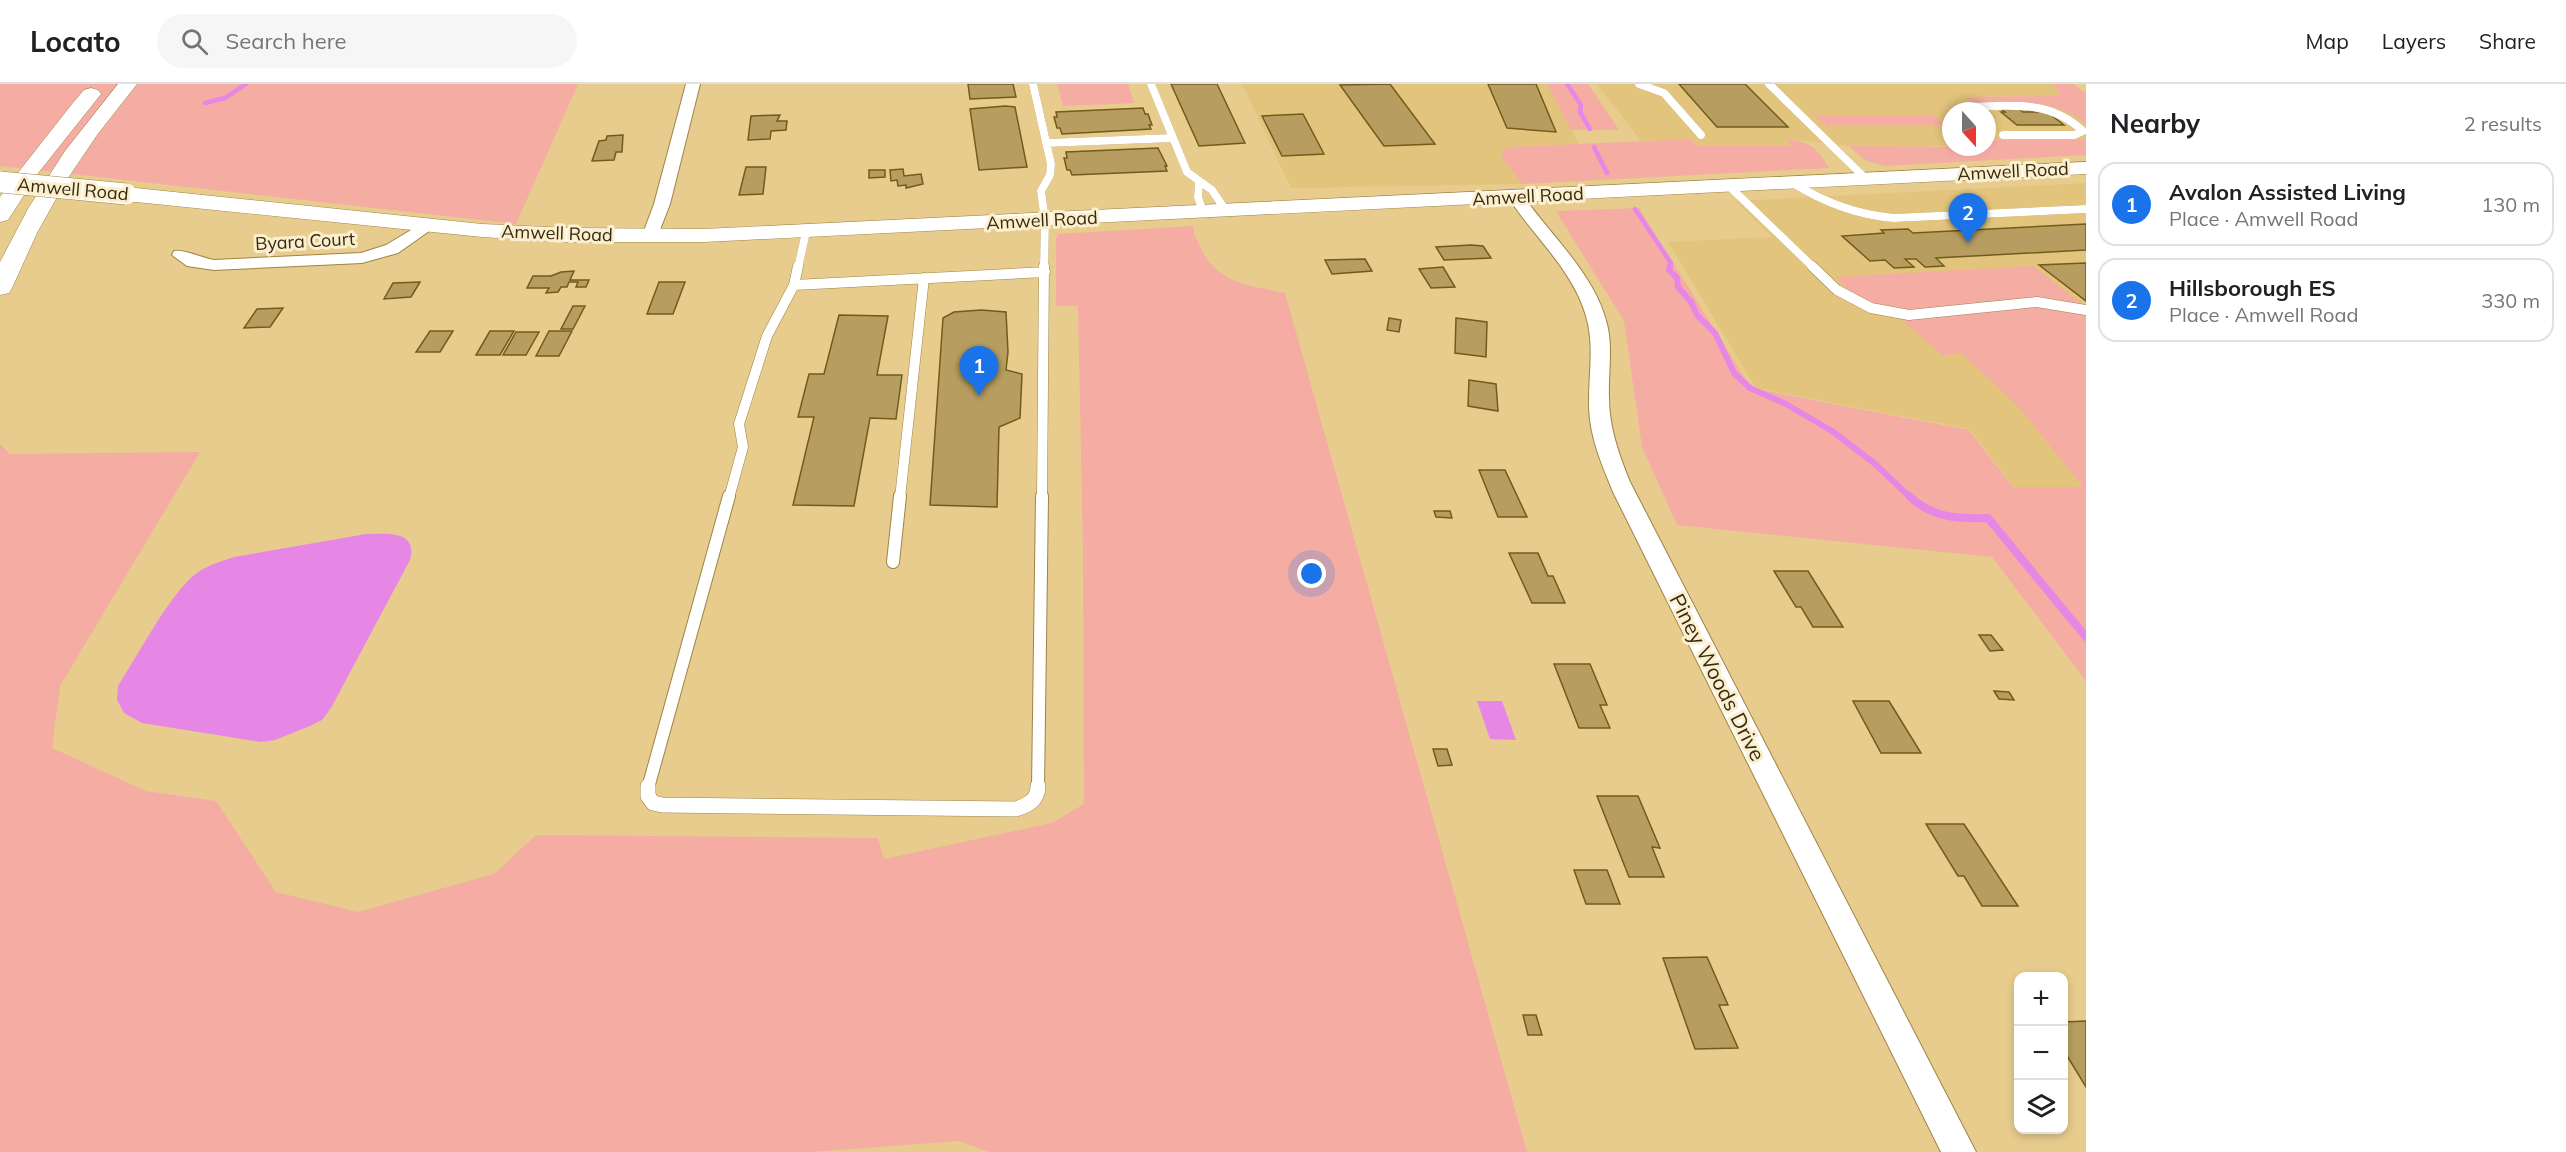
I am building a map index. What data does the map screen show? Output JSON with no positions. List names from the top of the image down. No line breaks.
{"streets":{"main road":["Amwell Road"],"street":["Byara Court","Piney Woods Drive"]},"crossings":[["Amwell Road","Byara Court"],["Amwell Road","Piney Woods Drive"]],"north":"bottom","page":{"header":"Locato","search":"Search here","nav":["Map","Layers","Share"],"heading":["Nearby","2 results"],"list":[{"mark":"1","name":"Avalon Assisted Living","note":"Place · Amwell Road","value":"130 m"},{"mark":"2","name":"Hillsborough ES","note":"Place · Amwell Road","value":"330 m"}],"pins":["2","1"],"map_buttons":["+","−"]}}
